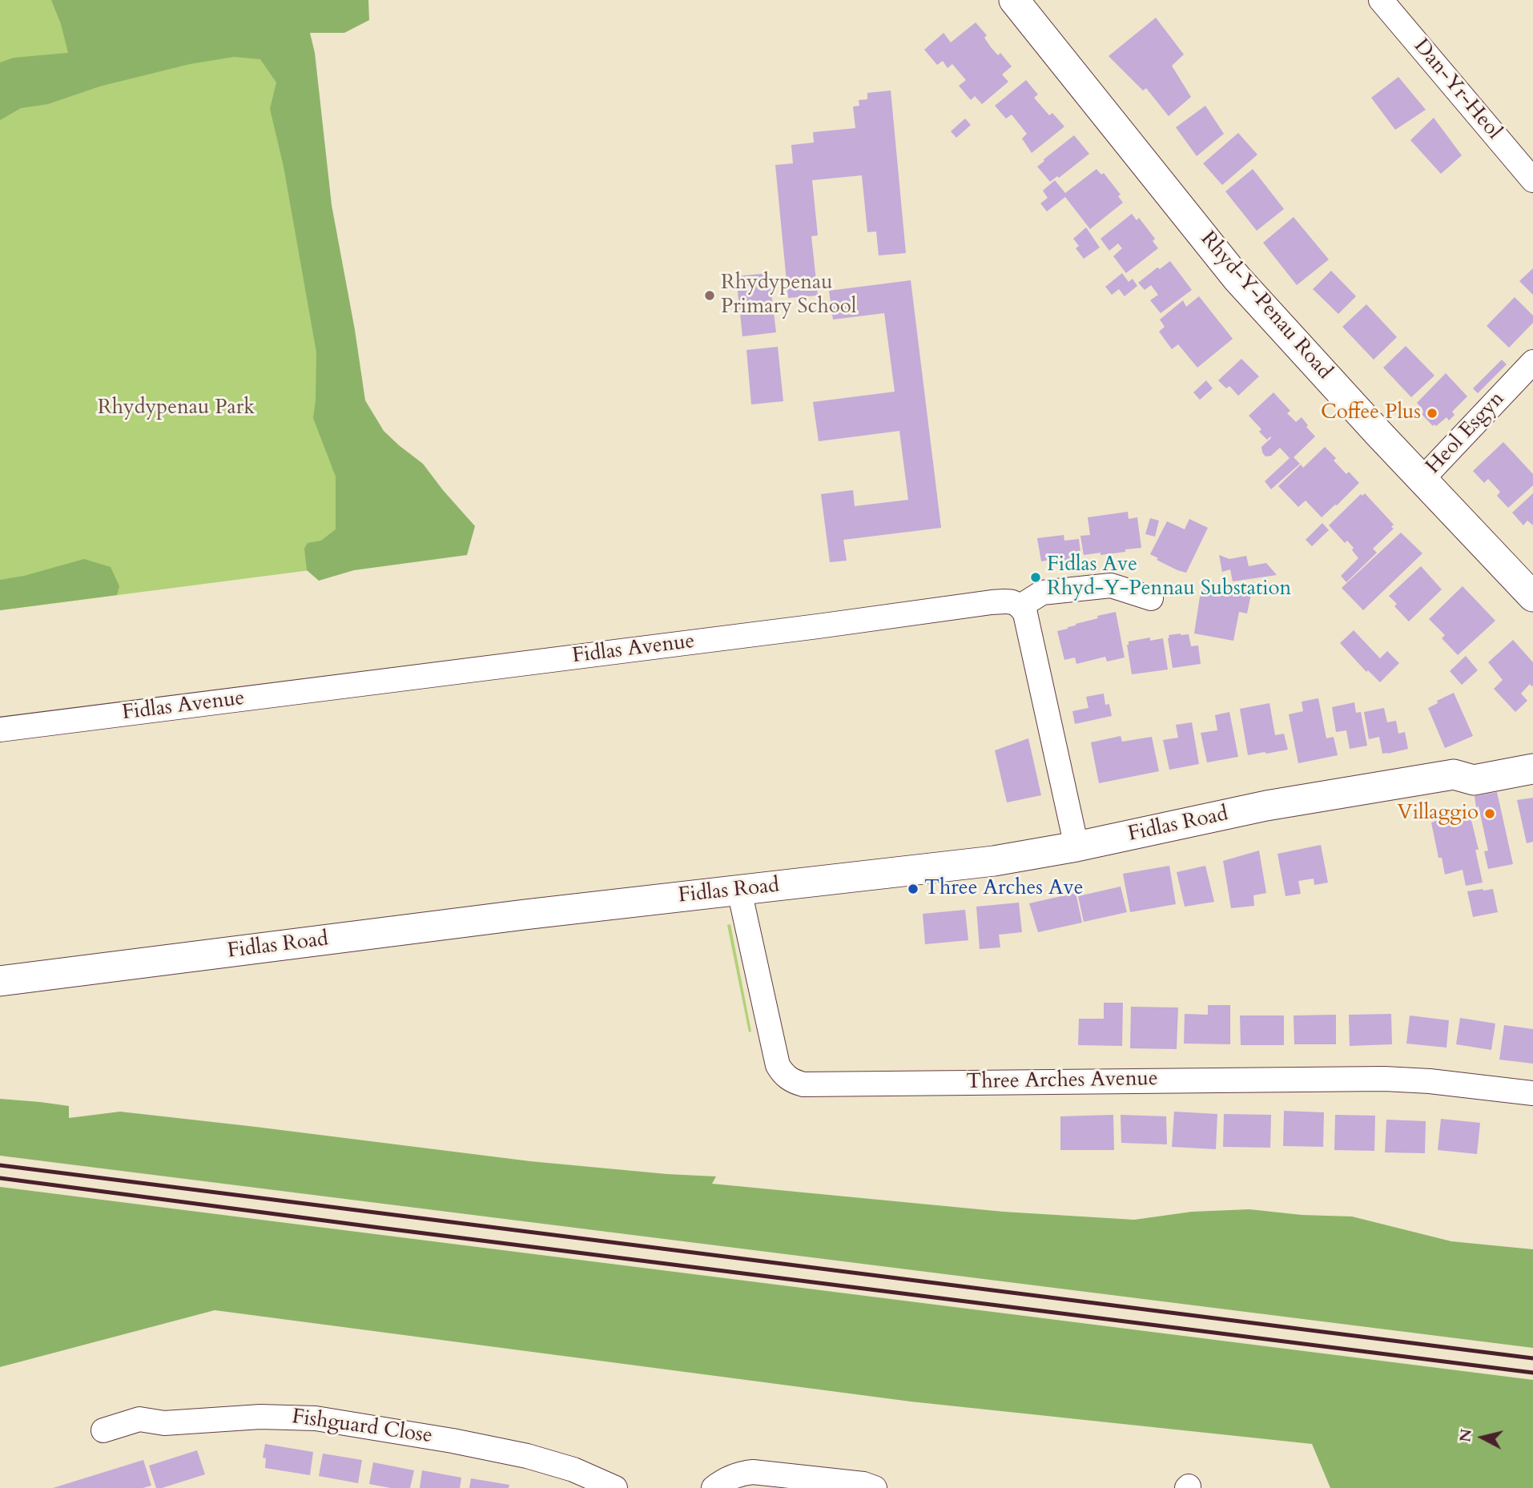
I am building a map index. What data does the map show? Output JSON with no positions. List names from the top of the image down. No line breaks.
{"streets":{"street":["Dan-Yr-Heol","Rhyd-Y-Penau Road","Heol Esgyn","Fidlas Avenue","Fidlas Road","Three Arches Avenue","Fishguard Close"]},"crossings":[["Rhyd-Y-Penau Road","Heol Esgyn"],["Fidlas Road","Three Arches Avenue"]],"parks":["Rhydypenau Park"],"places":["Rhydypenau Primary School","Coffee Plus","Fidlas Ave Rhyd-Y-Pennau Substation","Villaggio","Three Arches Ave"],"north":"left"}
